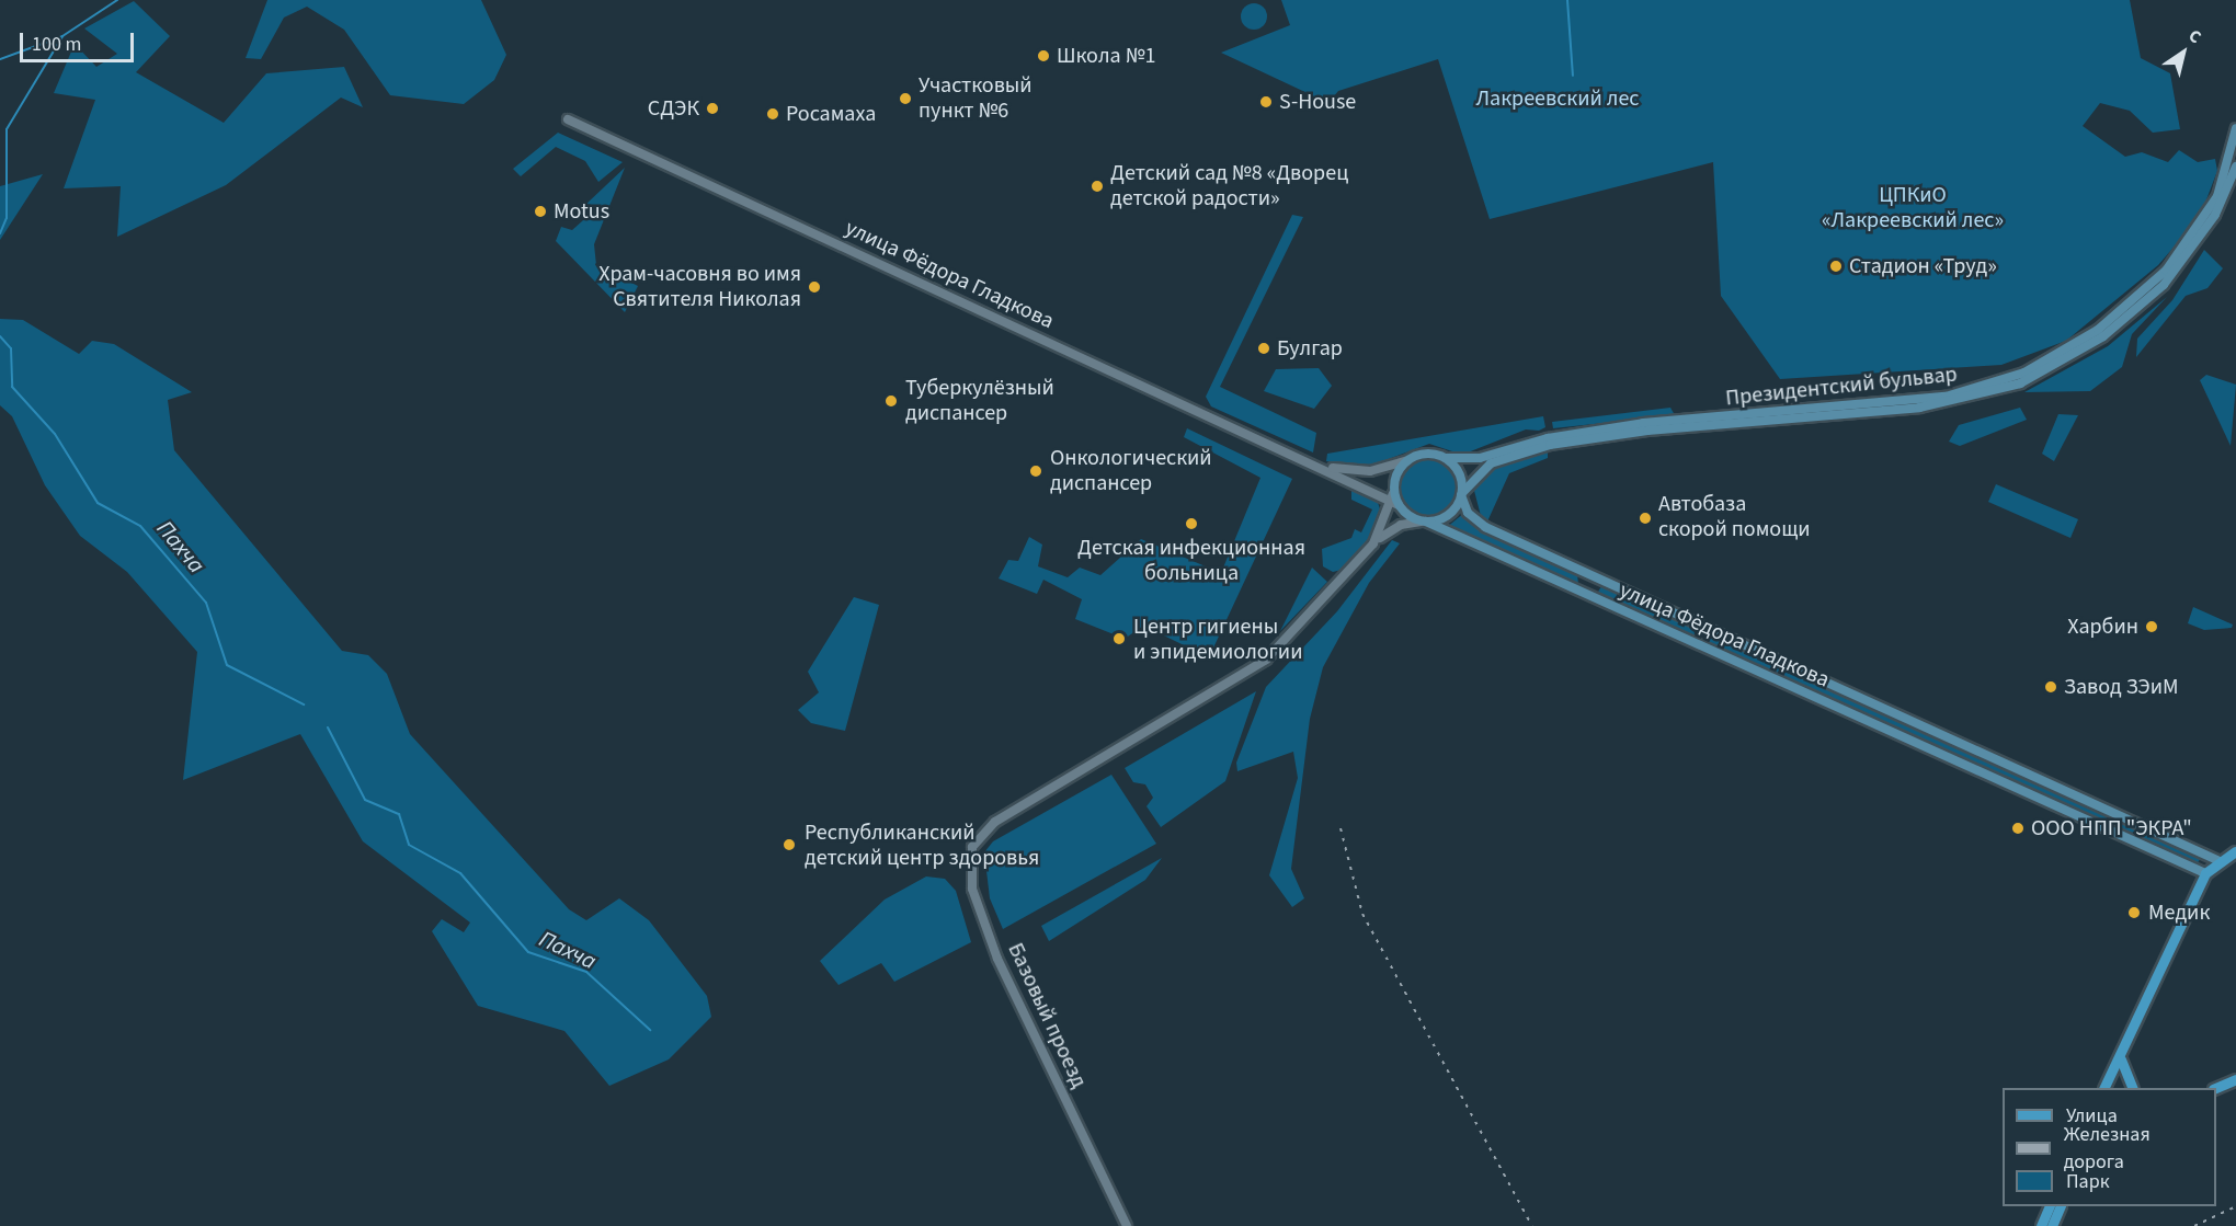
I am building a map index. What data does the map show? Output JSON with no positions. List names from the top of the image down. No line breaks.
{"streets":{"main road":["улица Фёдора Гладкова","Президентский бульвар"],"street":["Базовый проезд"]},"crossings":[["улица Фёдора Гладкова","Президентский бульвар"]],"water":["Пахча"],"parks":["Лакреевский лес","ЦПКиО «Лакреевский лес»"],"places":["Школа №1","Участковый пункт №6","S-House","СДЭК","Росамаха","Детский сад №8 «Дворец детской радости»","Motus","Стадион «Труд»","Храм-часовня во имя Святителя Николая","Булгар","Туберкулёзный диспансер","Онкологический диспансер","Автобаза скорой помощи","Детская инфекционная больница","Харбин","Центр гигиены и эпидемиологии","Завод ЗЭиМ","ООО НПП \"ЭКРА\"","Республиканский детский центр здоровья","Медик"],"legend":["Улица","Железная дорога","Парк"],"scale_bar":"100 m","north":"top right"}
